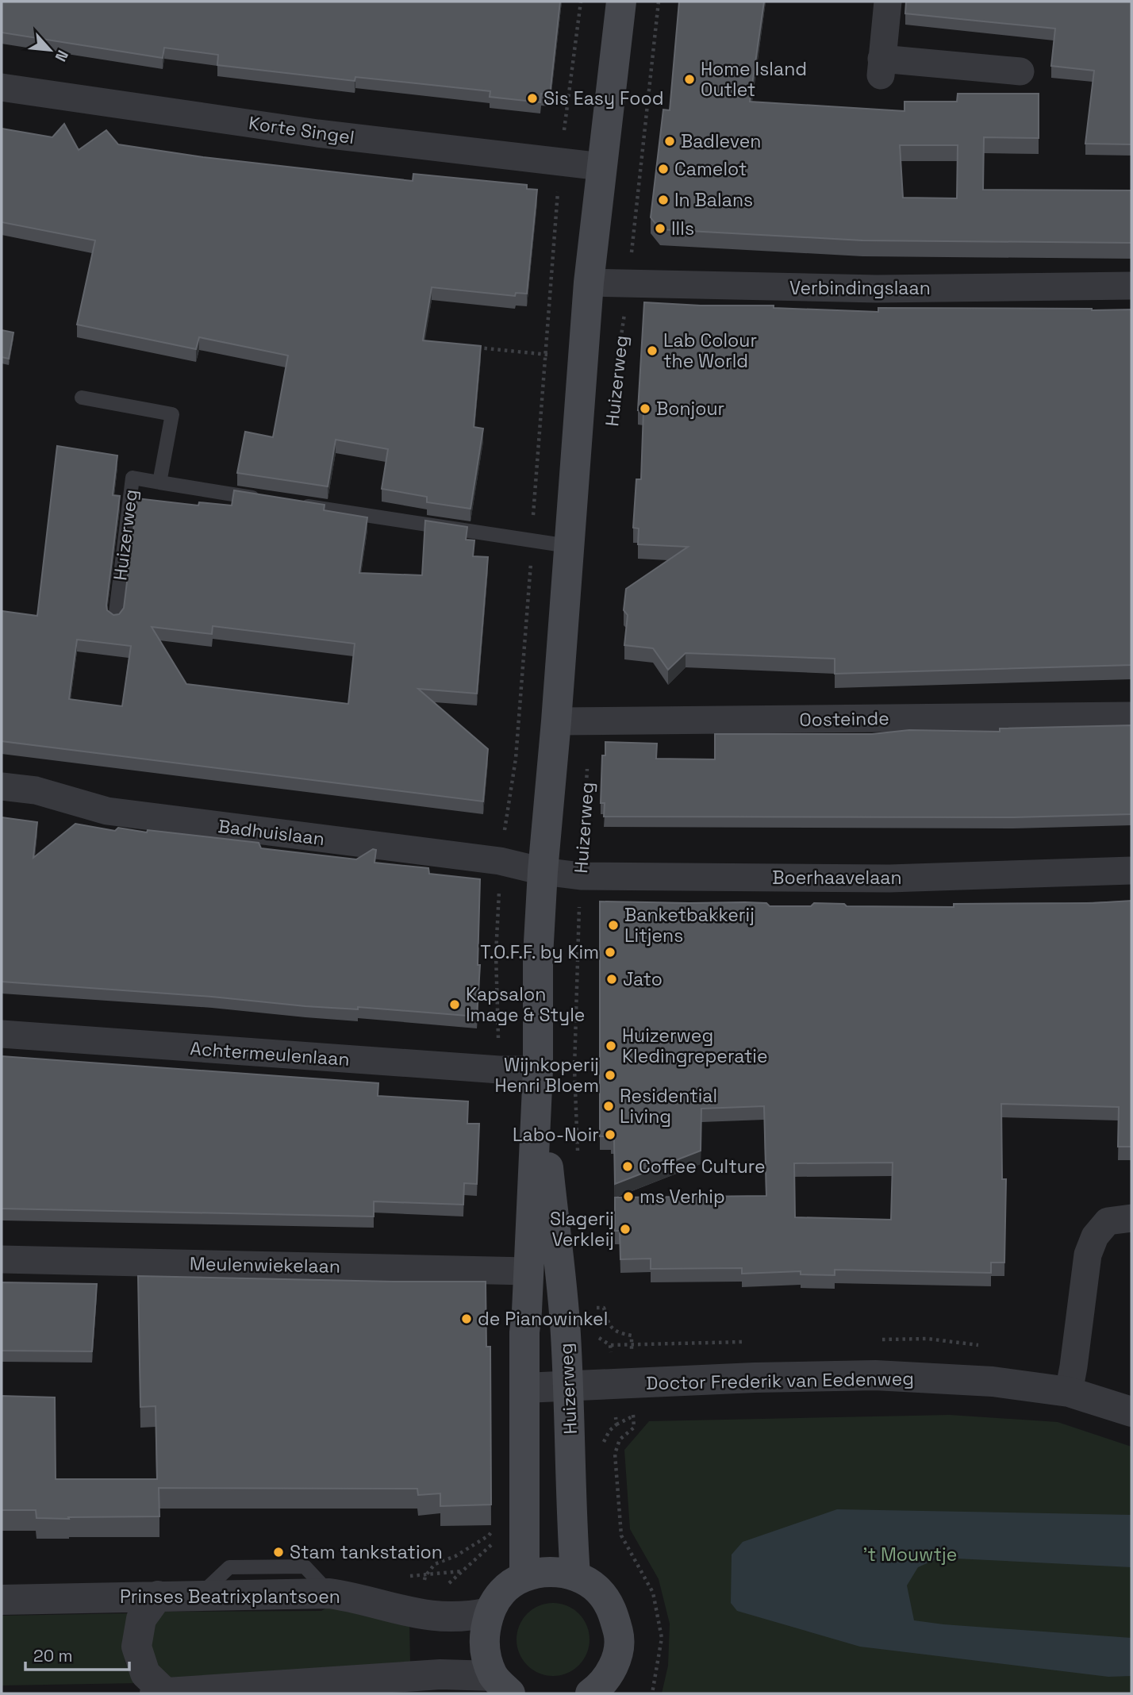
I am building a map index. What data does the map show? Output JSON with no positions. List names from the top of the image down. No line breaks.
{"streets":{"main road":["Huizerweg"],"street":["Korte Singel","Verbindingslaan","Oosteinde","Badhuislaan","Boerhaavelaan","Achtermeulenlaan","Meulenwiekelaan","Doctor Frederik van Eedenweg","Prinses Beatrixplantsoen"]},"crossings":[["Korte Singel","Huizerweg"],["Verbindingslaan","Huizerweg"],["Huizerweg","Oosteinde"],["Huizerweg","Badhuislaan"],["Huizerweg","Boerhaavelaan"],["Huizerweg","Achtermeulenlaan"],["Huizerweg","Meulenwiekelaan"],["Huizerweg","Doctor Frederik van Eedenweg"],["Badhuislaan","Boerhaavelaan"]],"parks":["'t Mouwtje"],"places":["Home Island Outlet","Sis Easy Food","Badleven","Camelot","In Balans","Ills","Lab Colour the World","Bonjour","Banketbakkerij Litjens","T.O.F.F. by Kim","Jato","Kapsalon Image & Style","Huizerweg Kledingreperatie","Wijnkoperij Henri Bloem","Residential Living","Labo-Noir","Coffee Culture","ms Verhip","Slagerij Verkleij","de Pianowinkel","Stam tankstation"],"scale_bar":"20 m","north":"bottom right"}
